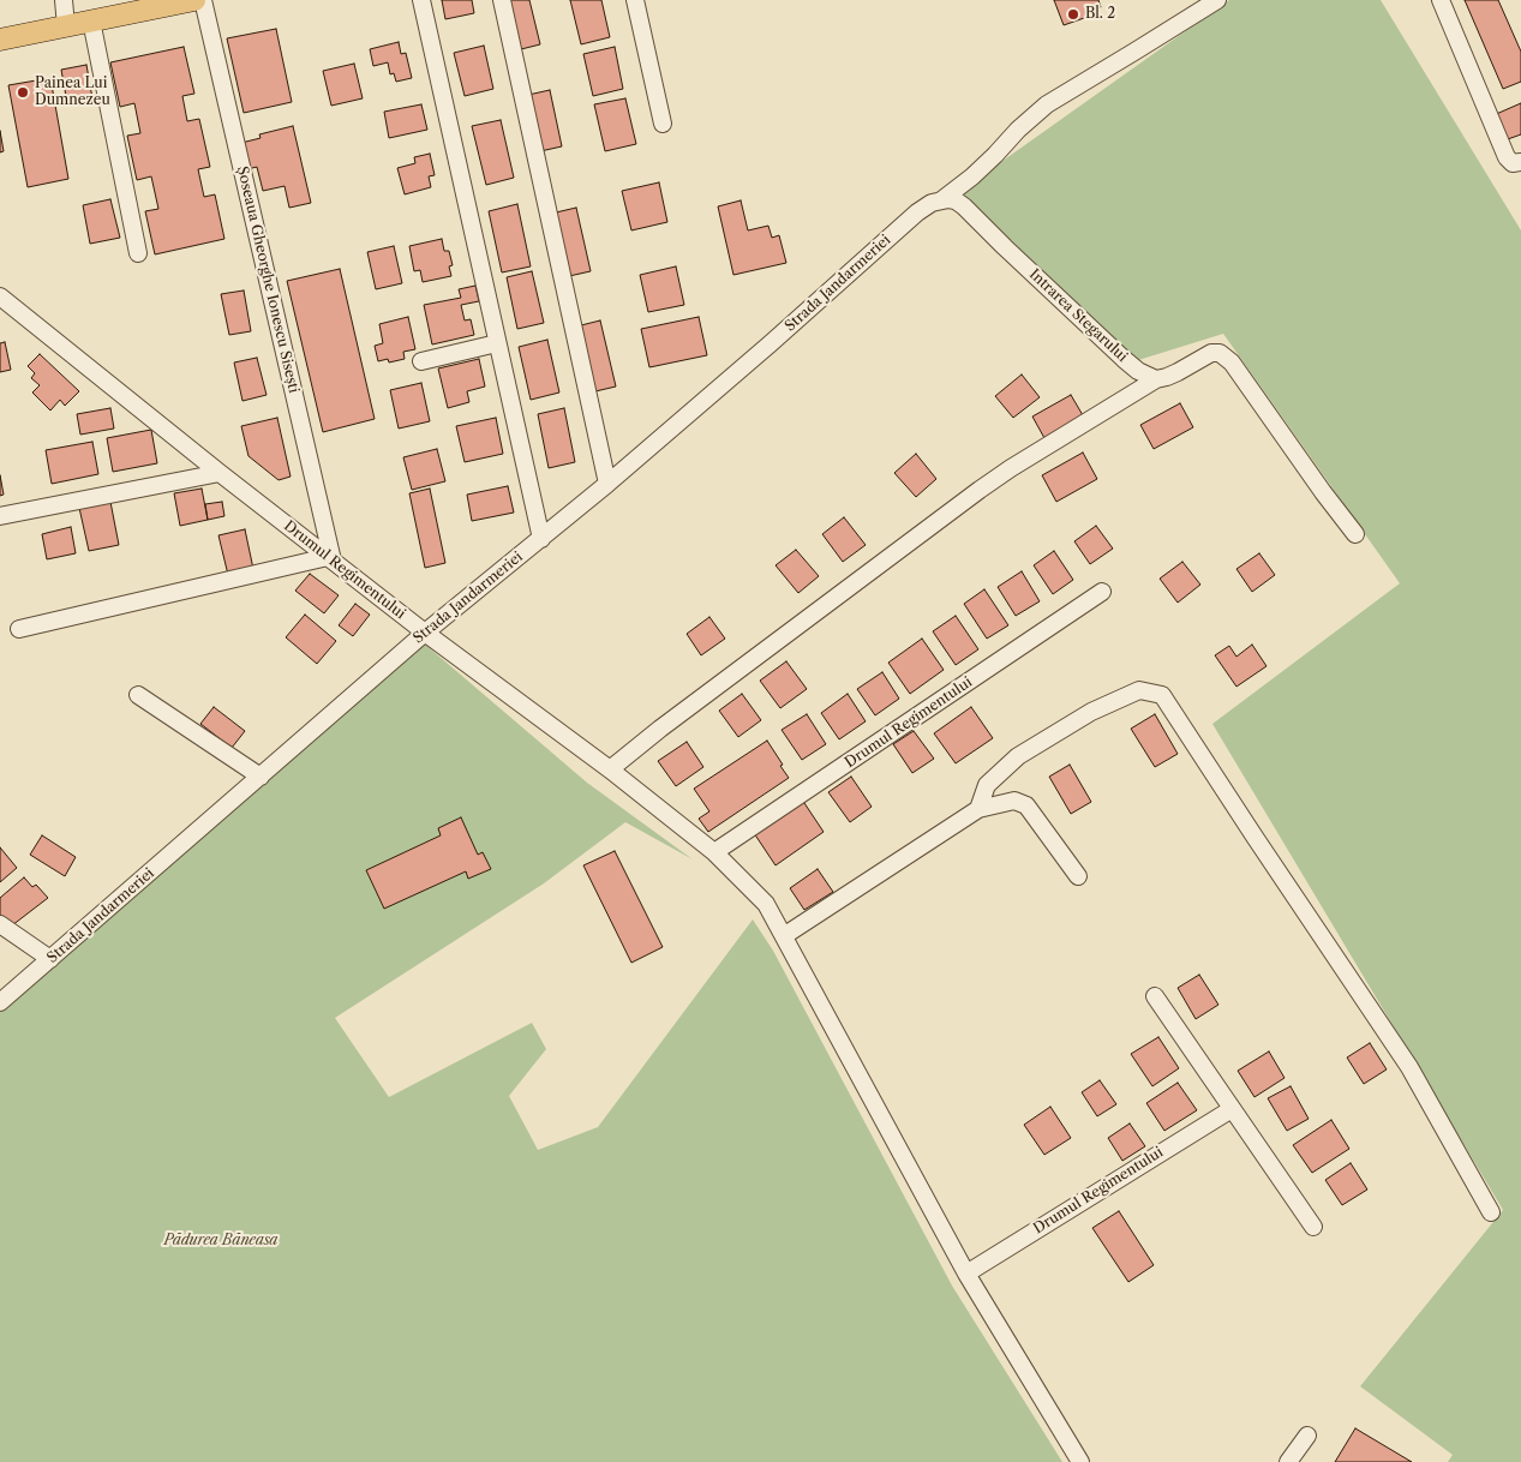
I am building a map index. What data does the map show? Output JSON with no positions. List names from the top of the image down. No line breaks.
{"streets":{"street":["Șoseaua Gheorghe Ionescu Sisești","Strada Jandarmeriei","Intrarea Stegarului","Drumul Regimentului"]},"crossings":[["Șoseaua Gheorghe Ionescu Sisești","Drumul Regimentului"],["Strada Jandarmeriei","Intrarea Stegarului"],["Strada Jandarmeriei","Drumul Regimentului"]],"parks":["Pădurea Băneasa"],"places":["Bl. 2","Painea Lui Dumnezeu"]}
